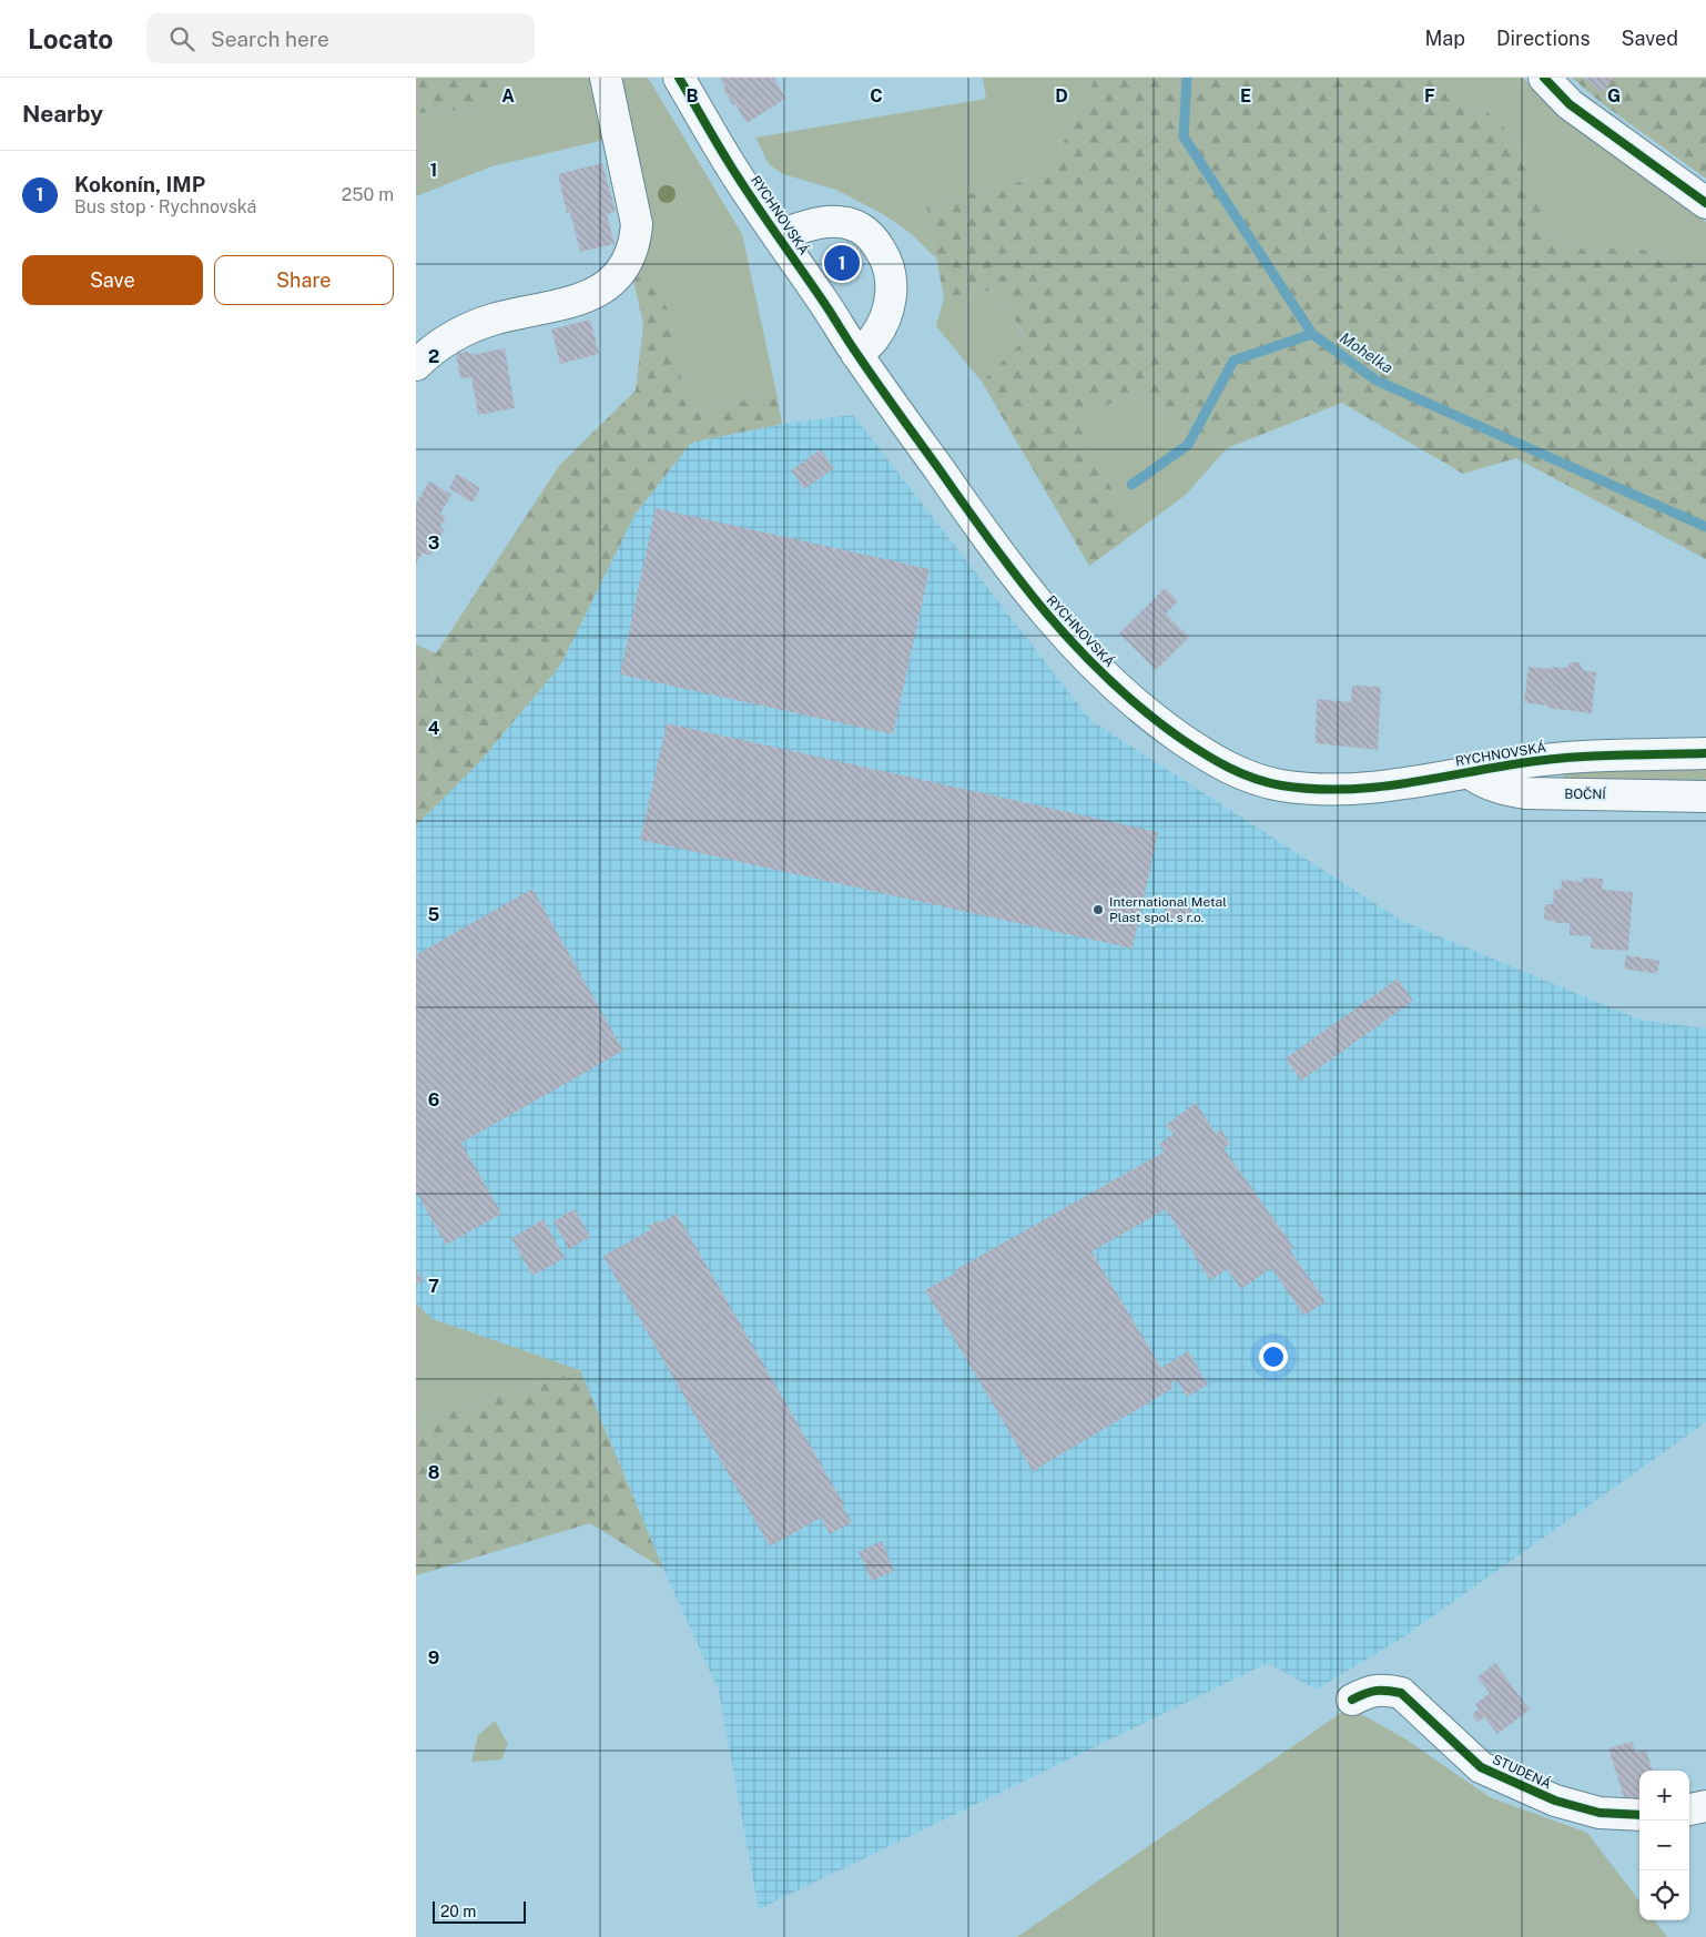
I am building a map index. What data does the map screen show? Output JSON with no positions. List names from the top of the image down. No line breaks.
{"streets":{"street":["RYCHNOVSKÁ","BOČNÍ","STUDENÁ"]},"crossings":[["RYCHNOVSKÁ","BOČNÍ"]],"water":["Mohelka"],"places":["International Metal Plast spol. s r.o."],"scale_bar":"20 m","page":{"header":"Locato","search":"Search here","nav":["Map","Directions","Saved"],"heading":"Nearby","list":[{"mark":"1","name":"Kokonín, IMP","note":"Bus stop · Rychnovská","value":"250 m"}],"buttons":["Save","Share"],"pins":"1","map_buttons":["+","−"],"scale":"20 m"},"grid":{"columns":["A","B","C","D","E","F","G"],"rows":["1","2","3","4","5","6","7","8","9"]}}
